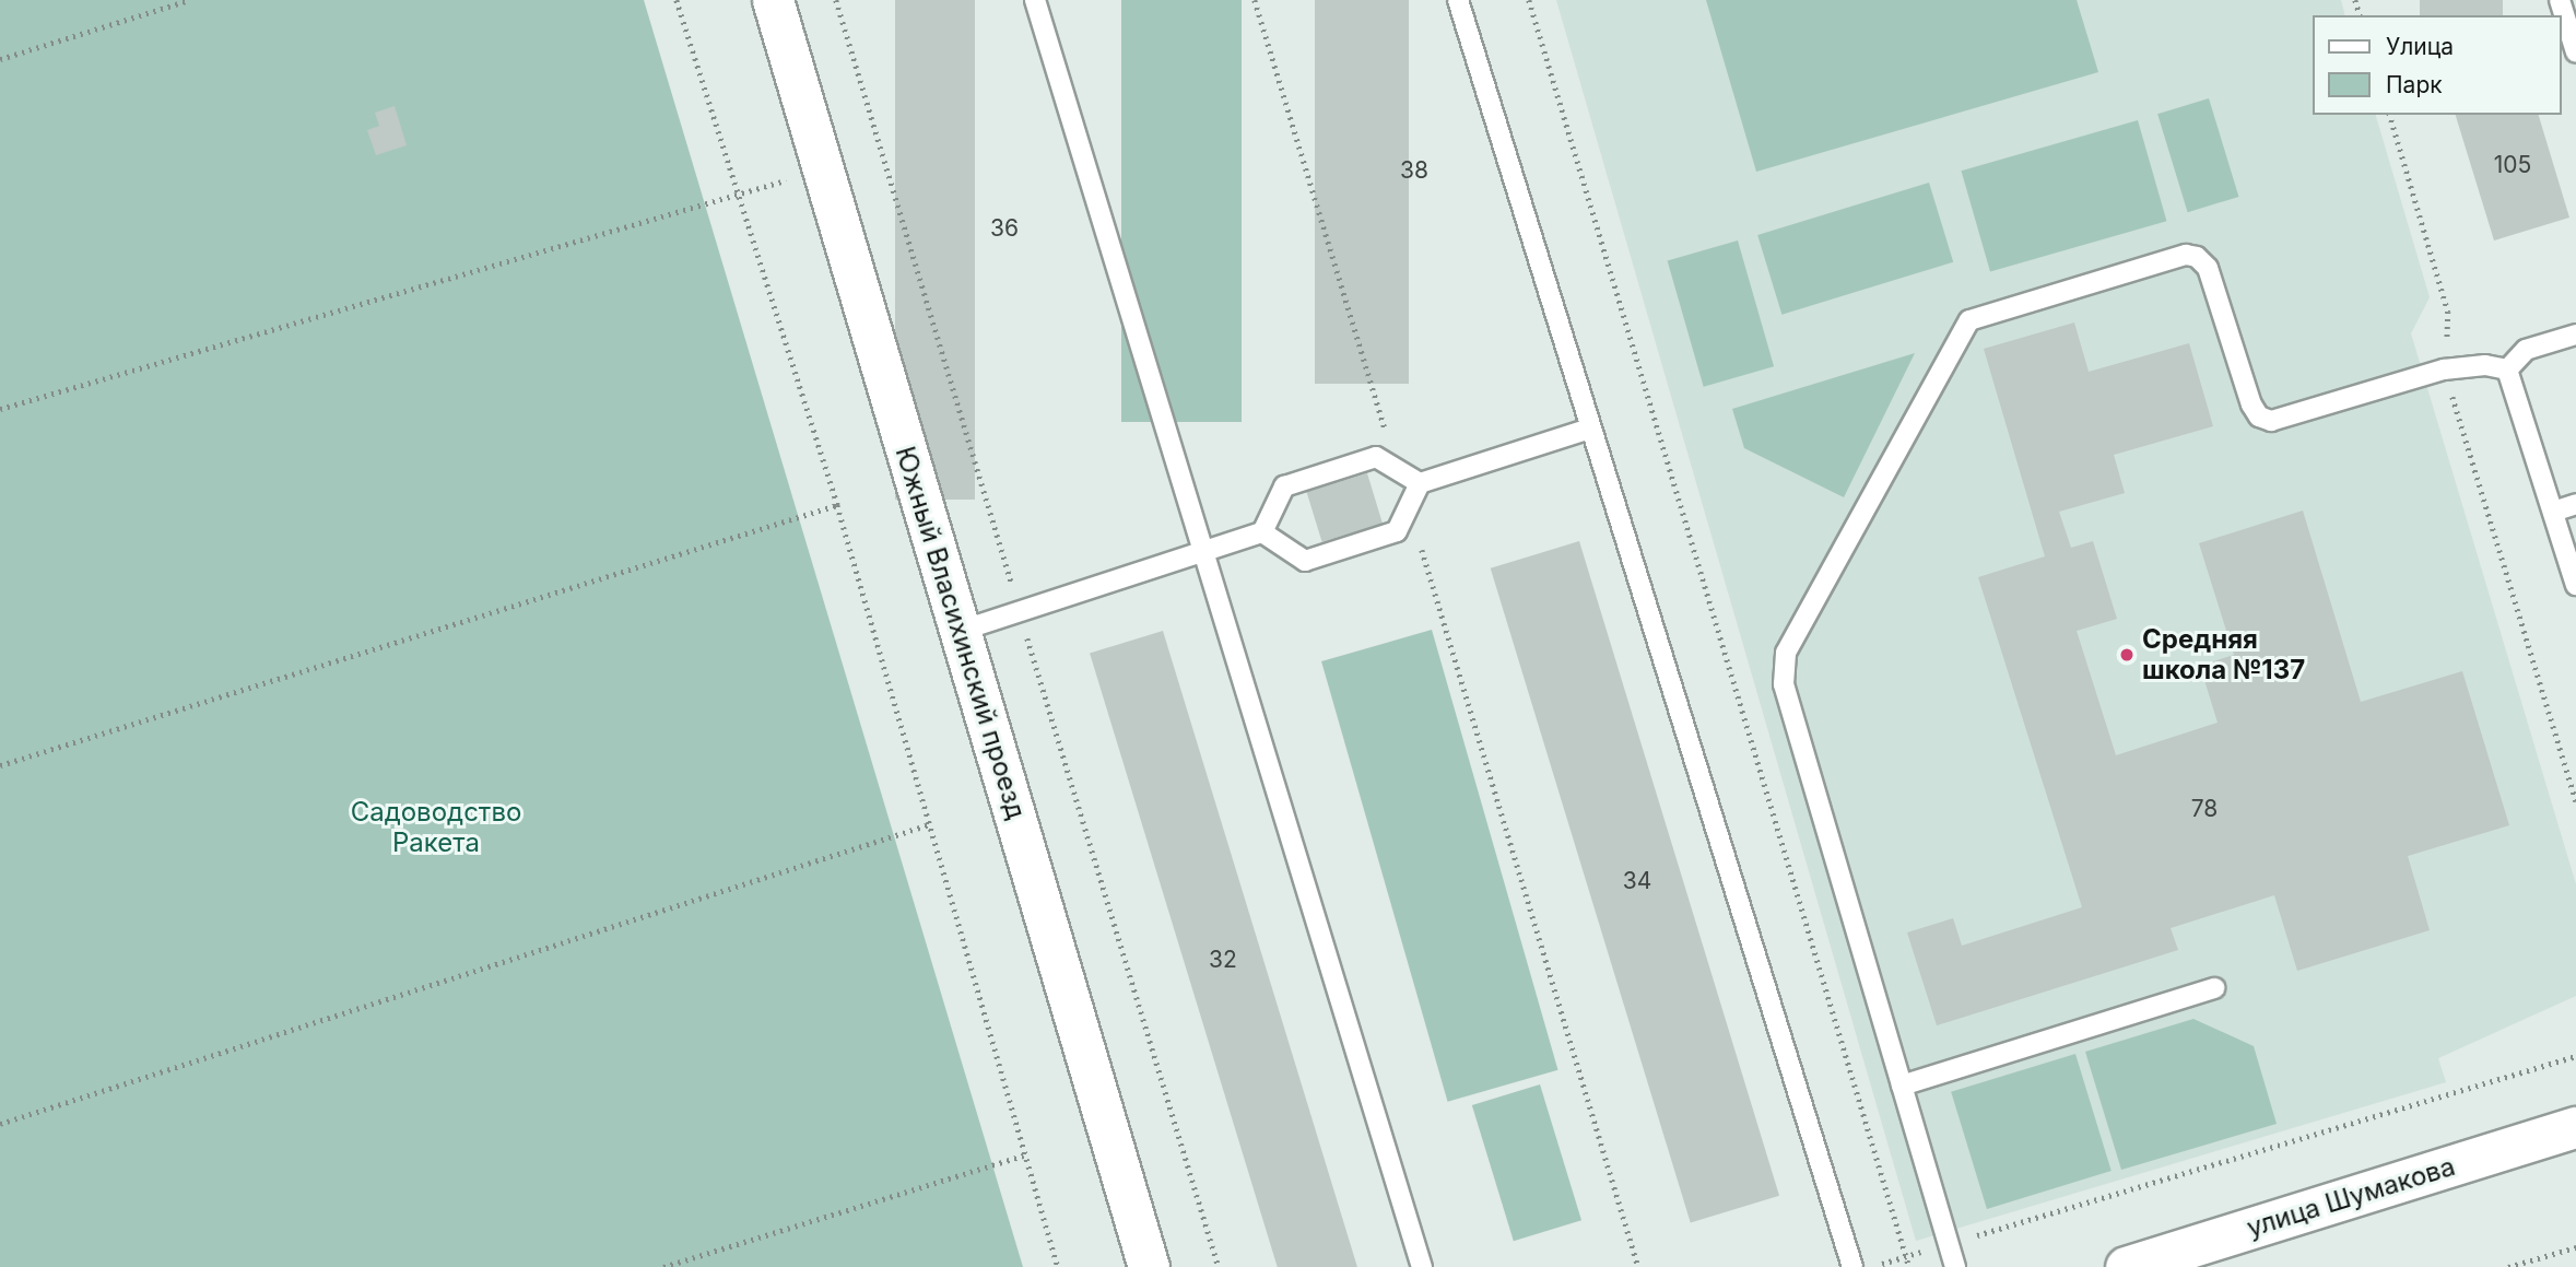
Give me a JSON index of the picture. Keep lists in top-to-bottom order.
{
  "streets": {
    "street": ["Южный Власихинский проезд", "улица Шумакова"]
  },
  "parks": ["Садоводство Ракета"],
  "places": ["Средняя школа №137"],
  "house_numbers": [
    "105",
    "38",
    "36",
    "78",
    "34",
    "32"
  ],
  "legend": ["Улица", "Парк"]
}
